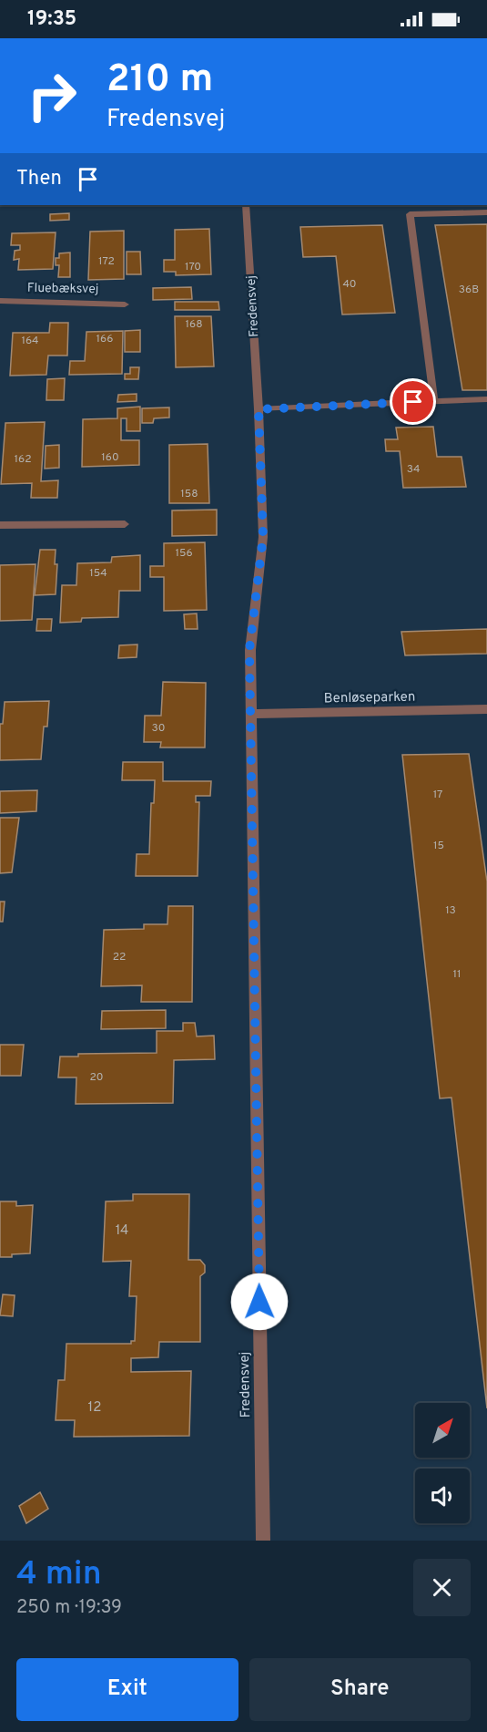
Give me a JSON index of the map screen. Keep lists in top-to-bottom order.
{
  "streets": {
    "street": ["Fluebæksvej", "Fredensvej", "Benløseparken"]
  },
  "crossings": [
    ["Fredensvej", "Benløseparken"]
  ],
  "house_numbers": [
    "172",
    "170",
    "40",
    "36B",
    "168",
    "166",
    "164",
    "160",
    "162",
    "34",
    "158",
    "156",
    "154",
    "30",
    "17",
    "15",
    "13",
    "22",
    "11",
    "20",
    "14",
    "12"
  ],
  "north": "top right",
  "page": {
    "status": "19:35",
    "turn": ["210 m", "Fredensvej"],
    "then": "Then",
    "heading": ["4 min", "250 m · 19:39"],
    "buttons": ["Exit", "Share"]
  }
}
